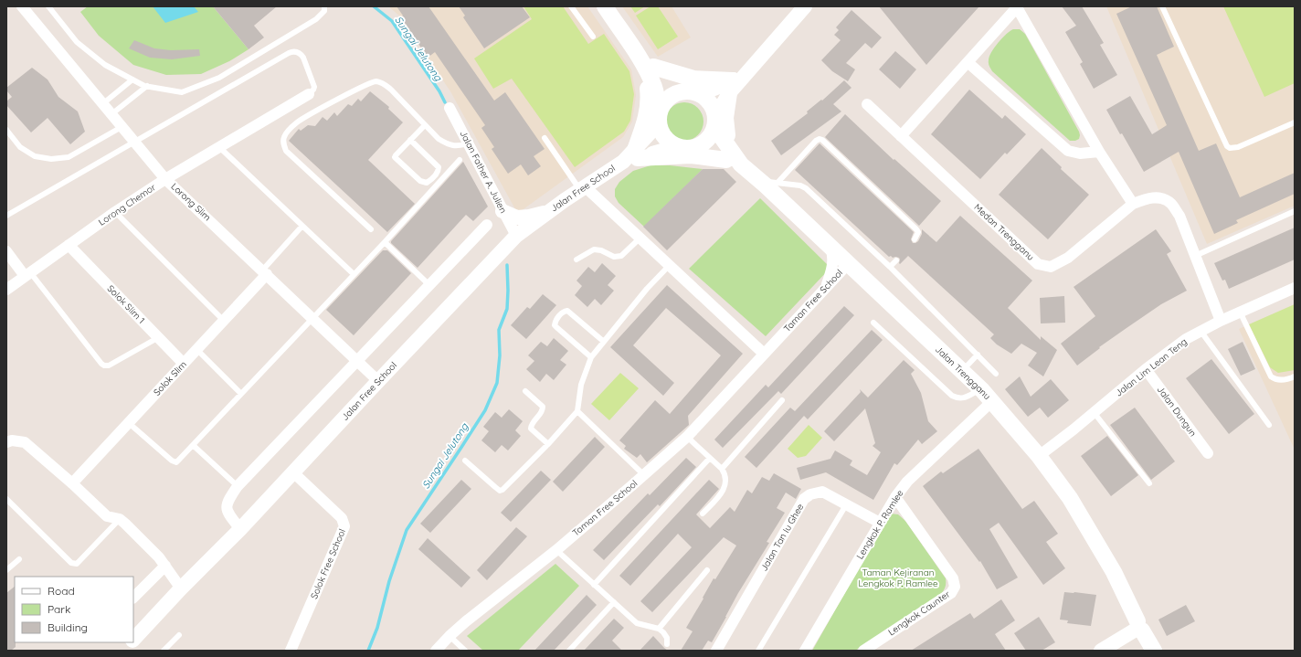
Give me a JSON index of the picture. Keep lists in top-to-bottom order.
{
  "streets": {
    "main road": ["Jalan Trengganu"],
    "street": [
      "Jalan Father A. Julien",
      "Jalan Free School",
      "Lorong Slim",
      "Lorong Chemor",
      "Medan Trengganu",
      "Taman Free School",
      "Solok Slim 1",
      "Jalan Lim Lean Teng",
      "Solok Slim",
      "Jalan Dungun",
      "Lengkok P. Ramlee",
      "Jalan Tan Iu Ghee",
      "Solok Free School",
      "Lengkok Caunter"
    ]
  },
  "crossings": [
    ["Jalan Father A. Julien", "Jalan Free School"],
    ["Jalan Free School", "Lorong Slim"],
    ["Jalan Free School", "Jalan Trengganu"],
    ["Jalan Free School", "Solok Free School"],
    ["Lorong Slim", "Lorong Chemor"],
    ["Lorong Slim", "Solok Slim"],
    ["Lorong Chemor", "Solok Slim 1"],
    ["Medan Trengganu", "Jalan Lim Lean Teng"],
    ["Taman Free School", "Jalan Trengganu"],
    ["Solok Slim 1", "Solok Slim"],
    ["Jalan Lim Lean Teng", "Jalan Trengganu"],
    ["Jalan Lim Lean Teng", "Jalan Dungun"],
    ["Jalan Trengganu", "Lengkok P. Ramlee"],
    ["Lengkok P. Ramlee", "Jalan Tan Iu Ghee"],
    ["Lengkok P. Ramlee", "Lengkok Caunter"]
  ],
  "water": ["Sungai Jelutong"],
  "parks": ["Taman Kejiranan Lengkok P. Ramlee"],
  "legend": ["Road", "Park", "Building"]
}
